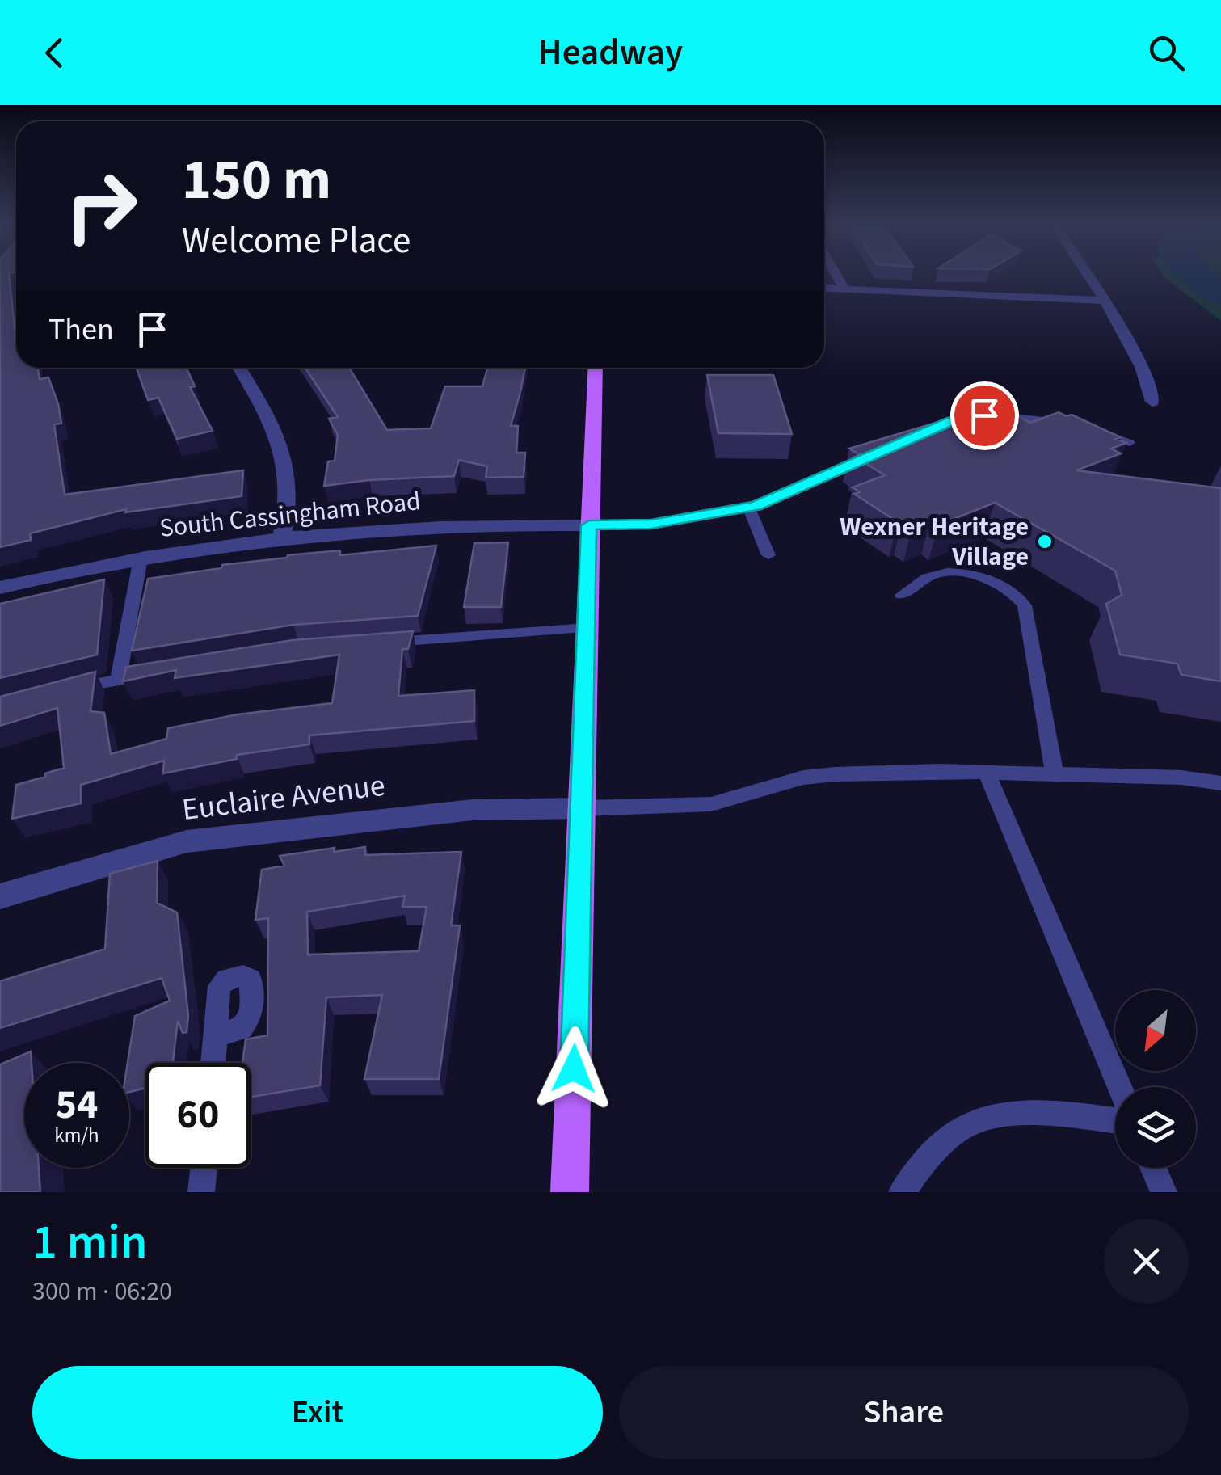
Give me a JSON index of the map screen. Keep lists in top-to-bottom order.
{
  "streets": {
    "street": ["South Cassingham Road", "Euclaire Avenue"]
  },
  "places": ["Wexner Heritage Village"],
  "north": "bottom left",
  "page": {
    "header": "Headway",
    "turn": ["150 m", "Welcome Place"],
    "then": "Then",
    "speed": "54 km/h",
    "limit": "60",
    "heading": ["1 min", "300 m · 06:20"],
    "buttons": ["Exit", "Share"]
  }
}
